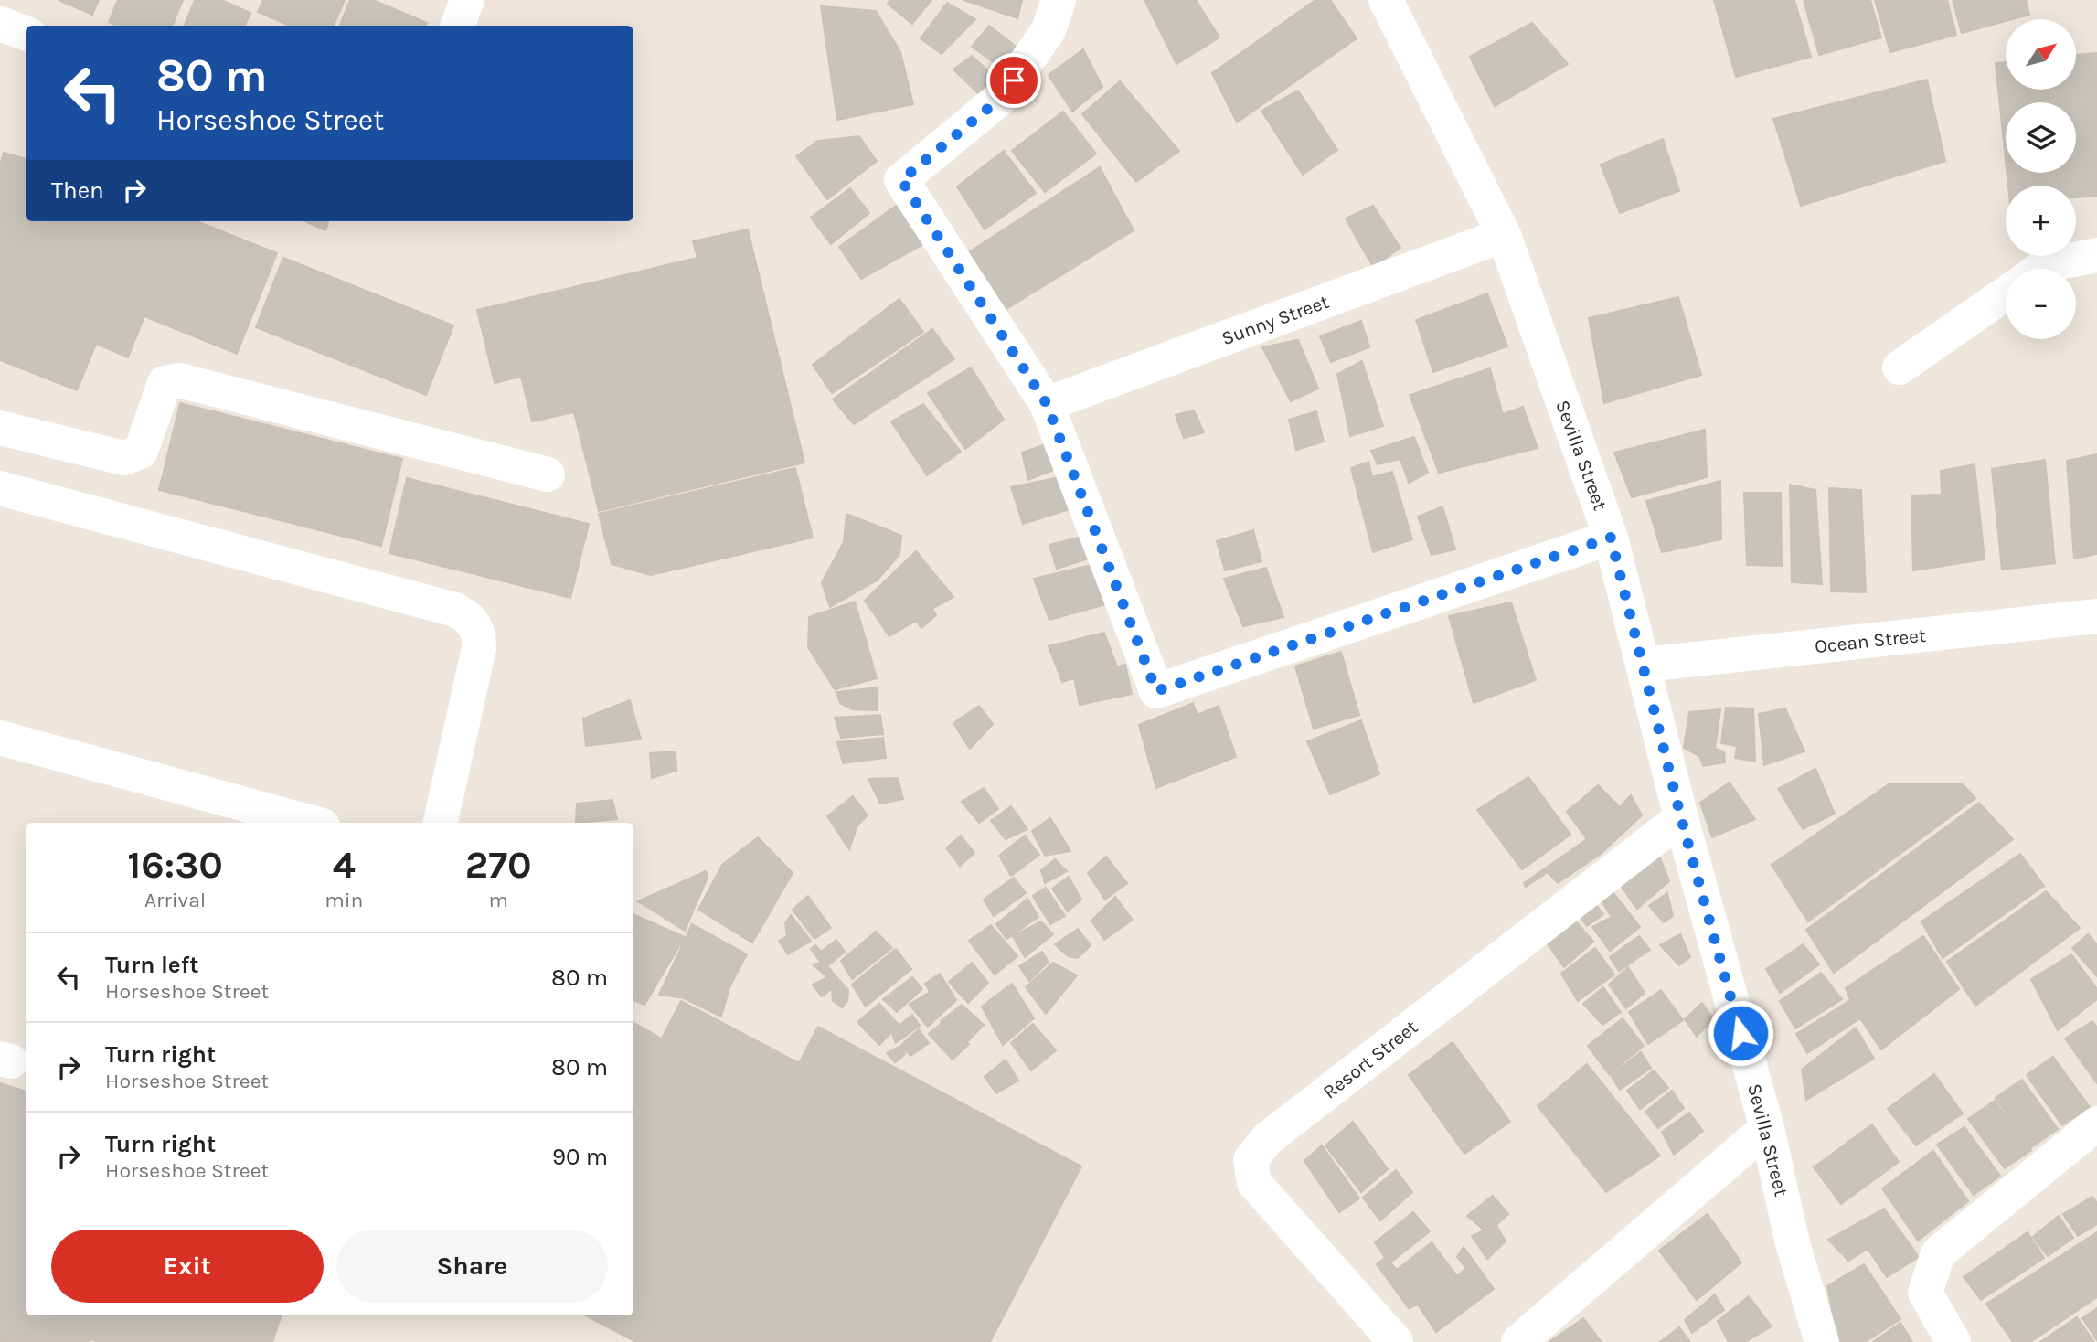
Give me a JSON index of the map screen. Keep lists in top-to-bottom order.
{
  "streets": {
    "street": [
      "Sunny Street",
      "Sevilla Street",
      "Ocean Street",
      "Resort Street"
    ]
  },
  "crossings": [
    ["Sunny Street", "Sevilla Street"],
    ["Sevilla Street", "Ocean Street"],
    ["Sevilla Street", "Resort Street"]
  ],
  "north": "top right",
  "page": {
    "map_buttons": ["+", "−"],
    "turn": ["80 m", "Horseshoe Street"],
    "then": "Then",
    "eta": [
      "16:30",
      "Arrival",
      "4",
      "min",
      "270",
      "m"
    ],
    "list": [
      {
        "name": "Turn left",
        "note": "Horseshoe Street",
        "value": "80 m"
      },
      {
        "name": "Turn right",
        "note": "Horseshoe Street",
        "value": "80 m"
      },
      {
        "name": "Turn right",
        "note": "Horseshoe Street",
        "value": "90 m"
      }
    ],
    "buttons": ["Exit", "Share"]
  }
}
